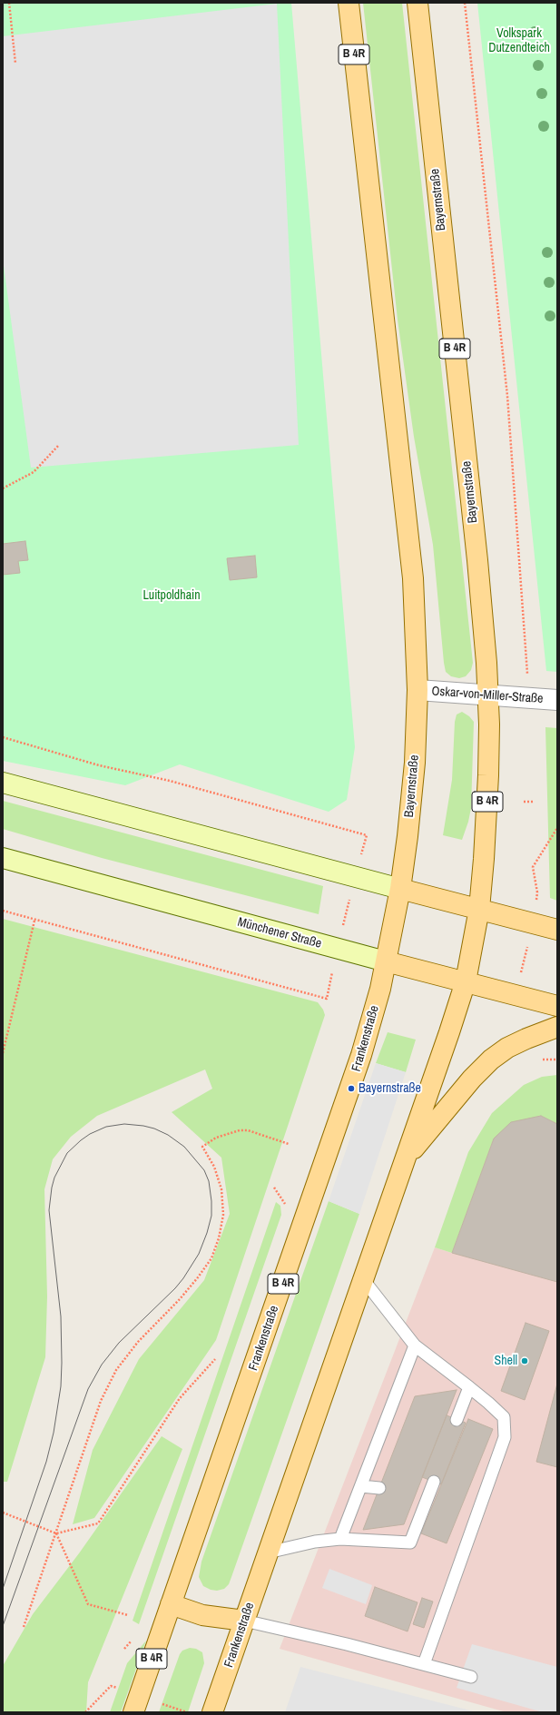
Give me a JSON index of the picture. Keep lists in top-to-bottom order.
{
  "streets": {
    "main road": [
      "B 4R",
      "Bayernstraße",
      "Münchener Straße",
      "Frankenstraße"
    ],
    "street": ["Oskar-von-Miller-Straße"]
  },
  "crossings": [
    ["Bayernstraße", "Oskar-von-Miller-Straße"],
    ["Bayernstraße", "Münchener Straße"],
    ["Bayernstraße", "Frankenstraße"],
    ["Münchener Straße", "Frankenstraße"]
  ],
  "parks": ["Volkspark Dutzendteich", "Luitpoldhain"],
  "places": ["Bayernstraße", "Shell"]
}
